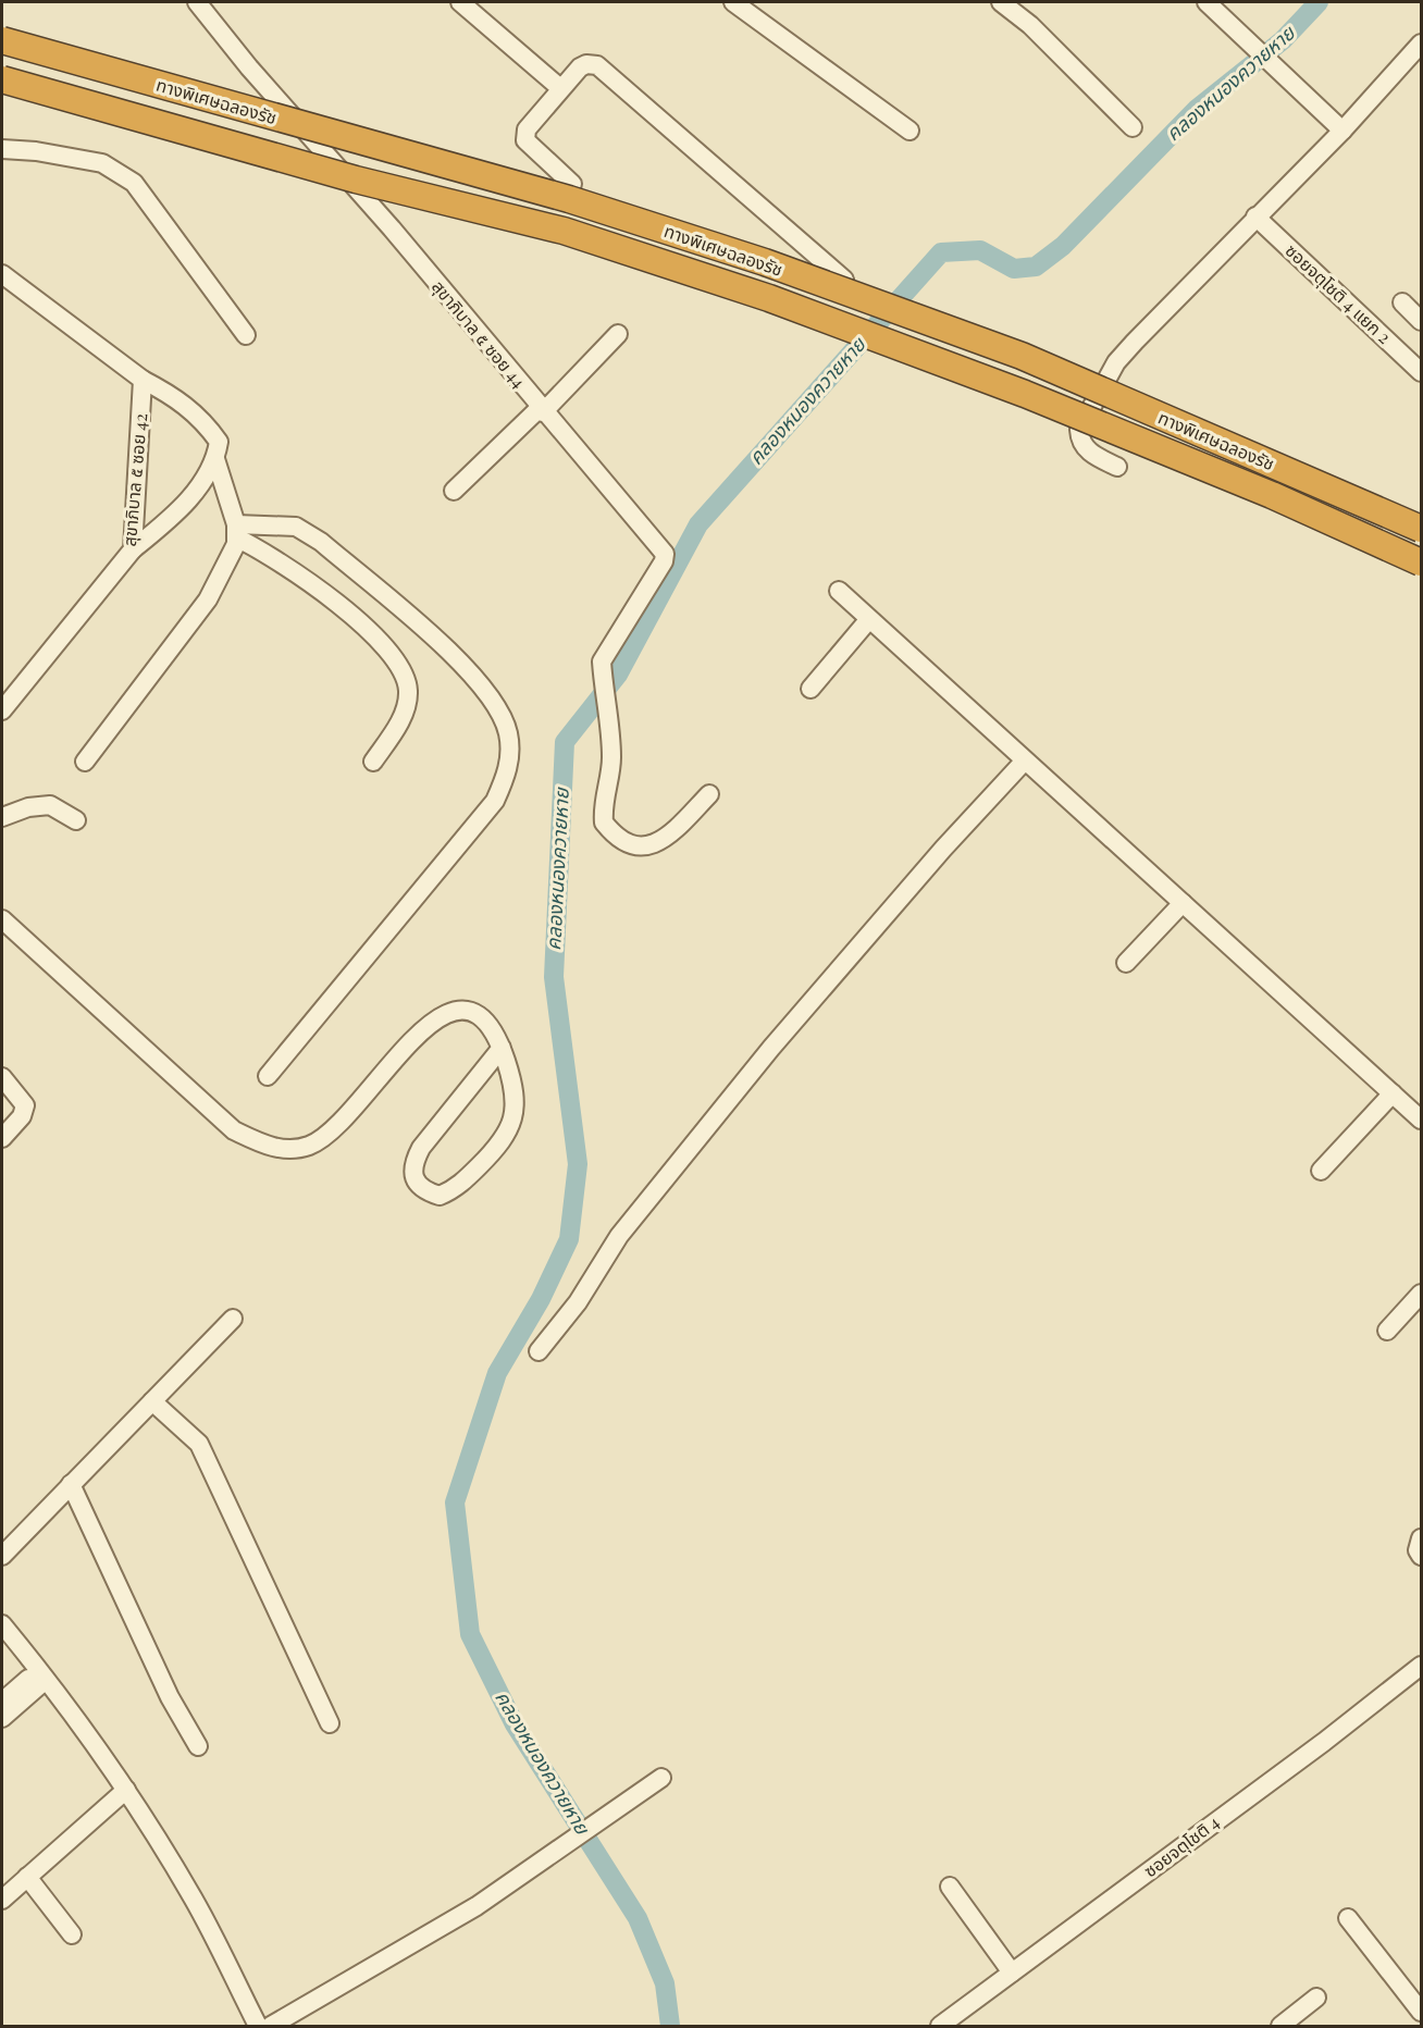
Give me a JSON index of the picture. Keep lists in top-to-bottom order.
{
  "streets": {
    "highway": ["ทางพิเศษฉลองรัช"],
    "street": [
      "ซอยจตุโชติ 4 แยก 2",
      "สุขาภิบาล ๕ ซอย 44",
      "สุขาภิบาล ๕ ซอย 42",
      "ซอยจตุโชติ 4"
    ]
  },
  "water": ["คลองหนองควายหาย"]
}
